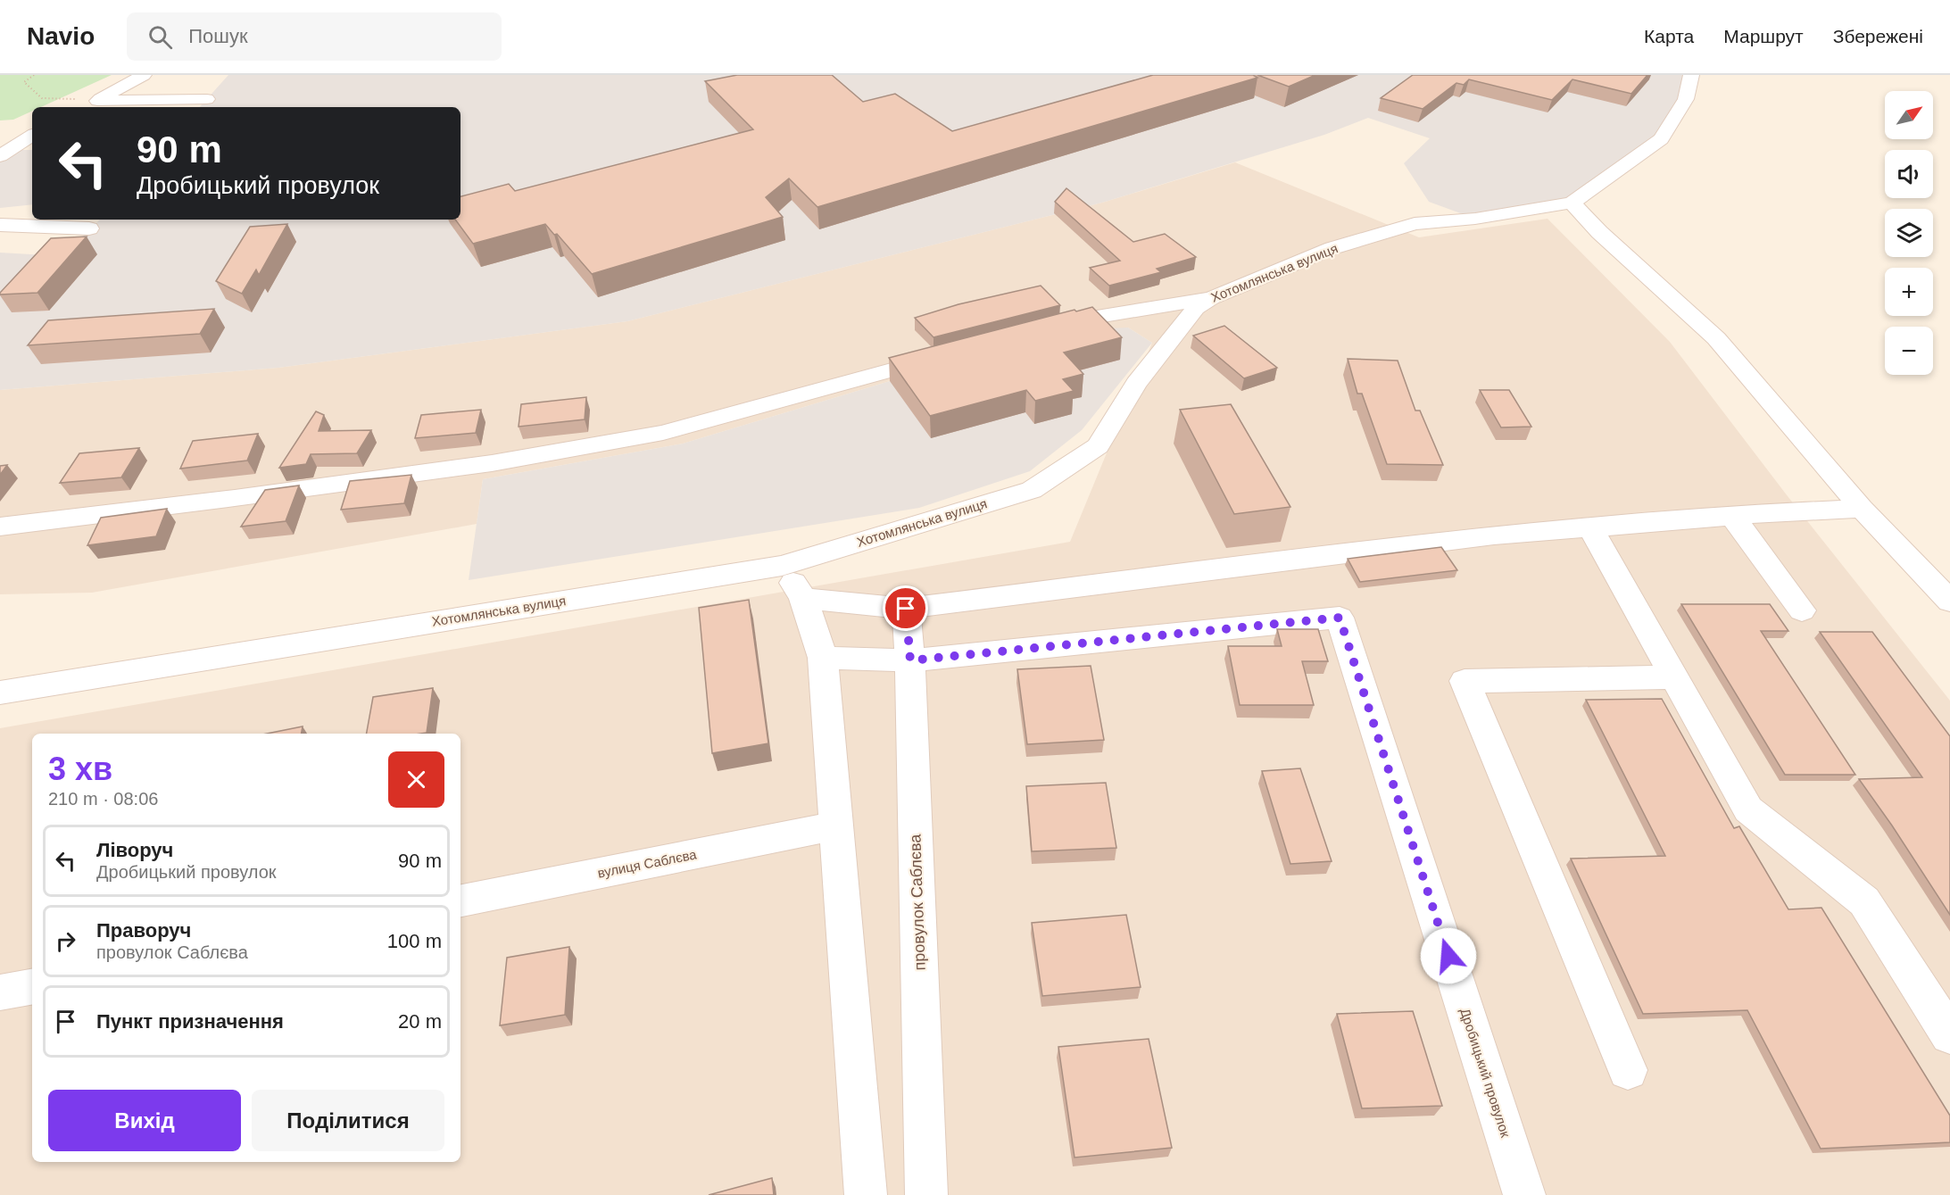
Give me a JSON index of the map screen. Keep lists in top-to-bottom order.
{
  "streets": {
    "street": [
      "Хотомлянська вулиця",
      "вулиця Саблєва",
      "провулок Саблєва",
      "Дробицький провулок"
    ]
  },
  "crossings": [
    ["провулок Саблєва", "Дробицький провулок"]
  ],
  "north": "top right",
  "page": {
    "header": "Navio",
    "search": "Пошук",
    "nav": ["Карта", "Маршрут", "Збережені"],
    "map_buttons": ["+", "−"],
    "turn": ["90 m", "Дробицький провулок"],
    "heading": ["3 хв", "210 m · 08:06"],
    "list": [
      {
        "name": "Ліворуч",
        "note": "Дробицький провулок",
        "value": "90 m"
      },
      {
        "name": "Праворуч",
        "note": "провулок Саблєва",
        "value": "100 m"
      },
      {
        "name": "Пункт призначення",
        "value": "20 m"
      }
    ],
    "buttons": ["Вихід", "Поділитися"]
  }
}
